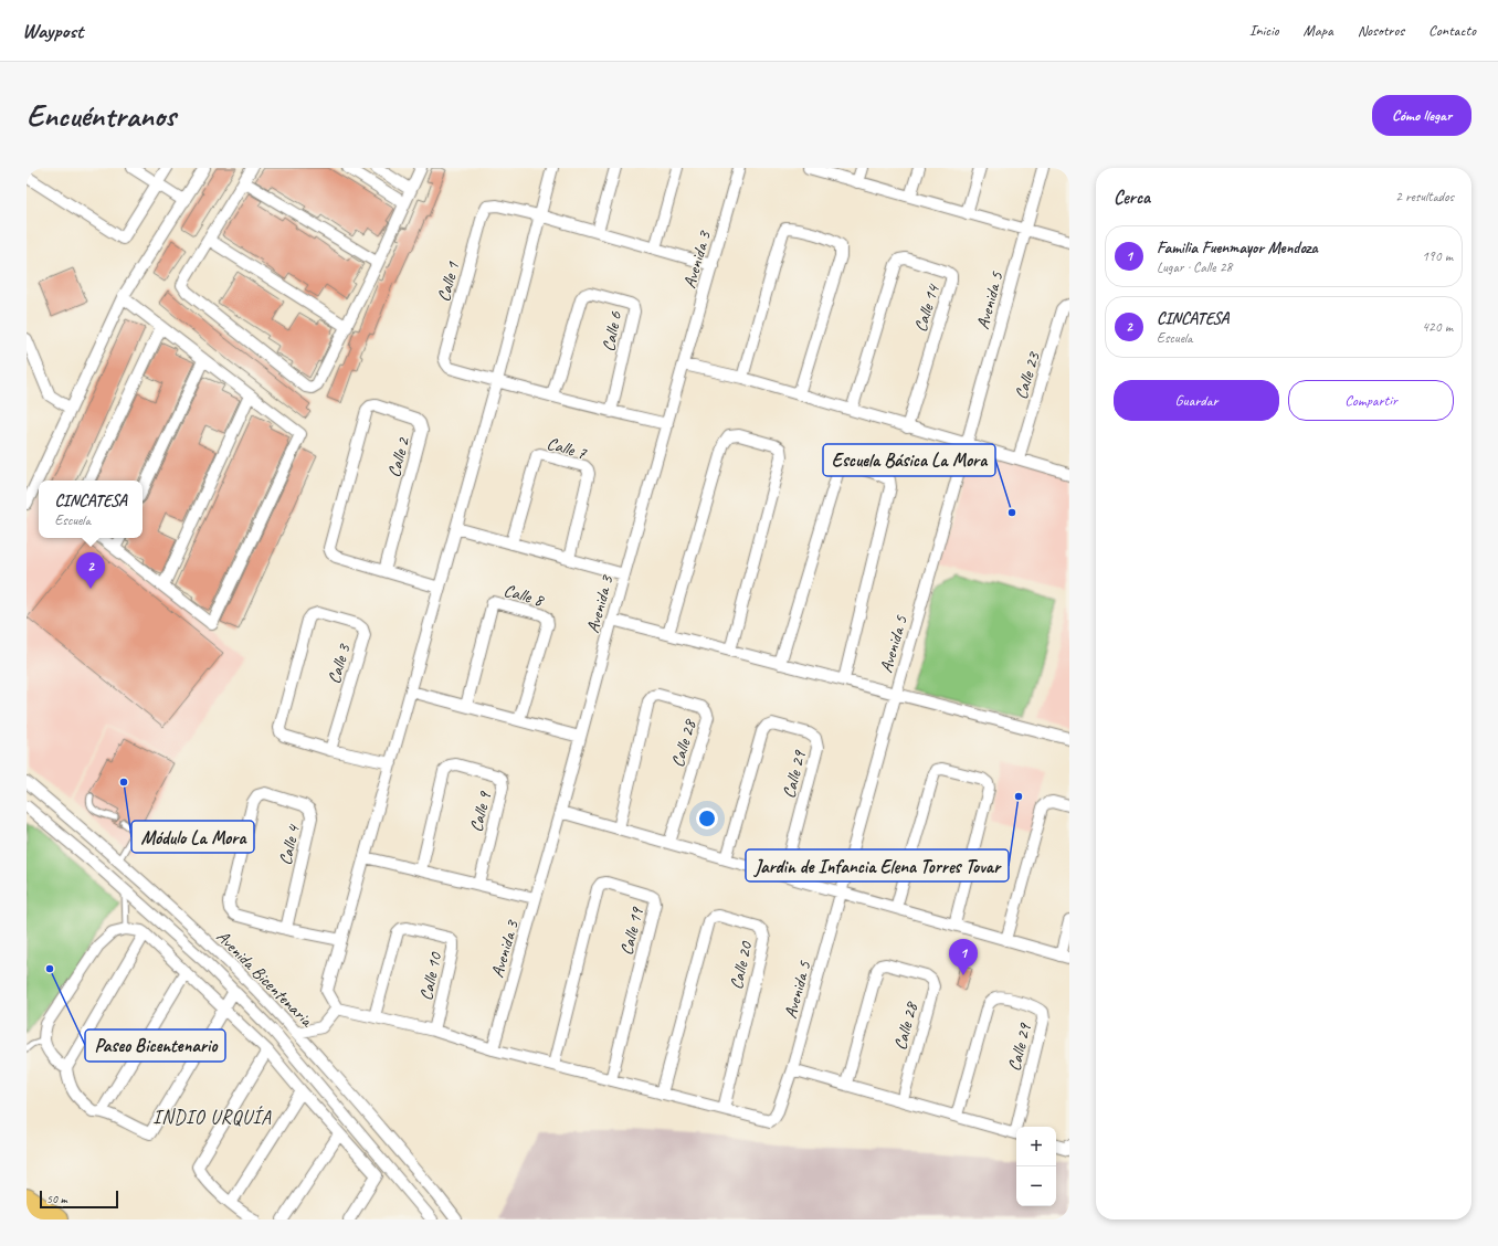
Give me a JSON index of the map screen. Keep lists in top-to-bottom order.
{
  "streets": {
    "street": [
      "Avenida 3",
      "Calle 1",
      "Avenida 5",
      "Calle 14",
      "Calle 6",
      "Calle 23",
      "Calle 7",
      "Calle 2",
      "Calle 8",
      "Calle 3",
      "Calle 28",
      "Calle 29",
      "Calle 9",
      "Calle 4",
      "Calle 19",
      "Calle 20",
      "Calle 10",
      "Avenida Bicentenaria"
    ]
  },
  "crossings": [
    ["Avenida 5", "Calle 20"]
  ],
  "districts": ["INDIO URQUÍA"],
  "places": [
    "Escuela Básica La Mora",
    "Módulo La Mora",
    "Jardin de Infancia Elena Torres Tovar",
    "Paseo Bicentenario"
  ],
  "scale_bar": "50 m",
  "page": {
    "header": "Waypost",
    "nav": [
      "Inicio",
      "Mapa",
      "Nosotros",
      "Contacto"
    ],
    "buttons": [
      "Cómo llegar",
      ["Guardar", "Compartir"]
    ],
    "title": "Encuéntranos",
    "heading": ["Cerca", "2 resultados"],
    "list": [
      {
        "mark": "1",
        "name": "Familia Fuenmayor Mendoza",
        "note": "Lugar · Calle 28",
        "value": "190 m"
      },
      {
        "mark": "2",
        "name": "CINCATESA",
        "note": "Escuela",
        "value": "420 m"
      }
    ],
    "popup": ["CINCATESA", "Escuela"],
    "pins": ["2", "1"],
    "map_buttons": ["+", "−"],
    "scale": "50 m"
  }
}
